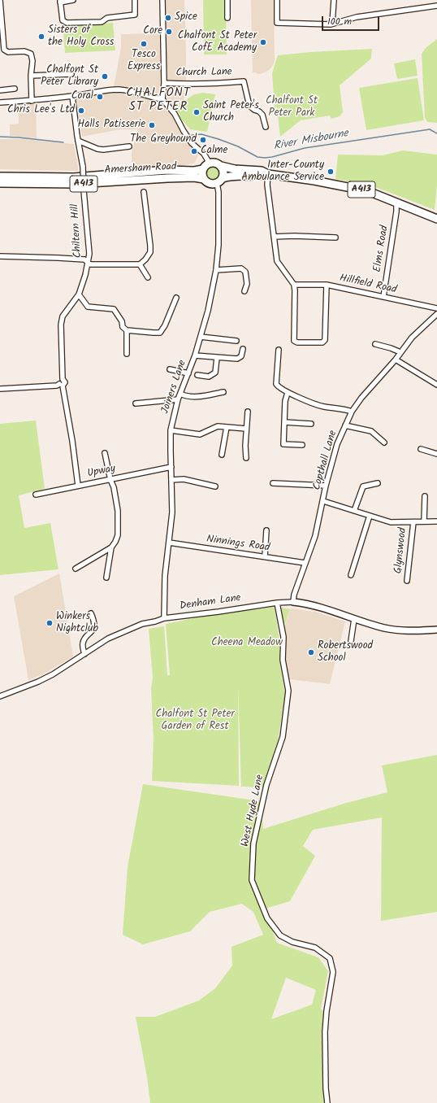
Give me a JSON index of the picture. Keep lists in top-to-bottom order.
{
  "streets": {
    "highway": ["Amersham Road", "A413"],
    "street": [
      "Church Lane",
      "Chiltern Hill",
      "Elms Road",
      "Hillfield Road",
      "Joiners Lane",
      "Copthall Lane",
      "Upway",
      "Ninnings Road",
      "Glynswood",
      "Denham Lane",
      "West Hyde Lane"
    ]
  },
  "crossings": [
    ["Amersham Road", "A413"],
    ["Amersham Road", "Joiners Lane"],
    ["A413", "Elms Road"],
    ["A413", "Joiners Lane"],
    ["Elms Road", "Hillfield Road"],
    ["Joiners Lane", "Upway"],
    ["Joiners Lane", "Ninnings Road"],
    ["Joiners Lane", "Denham Lane"],
    ["Copthall Lane", "Ninnings Road"],
    ["Copthall Lane", "Denham Lane"],
    ["Denham Lane", "West Hyde Lane"]
  ],
  "districts": ["CHALFONT ST PETER"],
  "water": ["River Misbourne"],
  "parks": ["Chalfont St Peter Park", "Cheena Meadow", "Chalfont St Peter Garden of Rest"],
  "places": [
    "Spice",
    "Core",
    "Sisters of the Holy Cross",
    "Chalfont St Peter CofE Academy",
    "Tesco Express",
    "Chalfont St Peter Library",
    "Coral",
    "Chris Lee's Ltd",
    "Saint Peter's Church",
    "Halls Patisserie",
    "The Greyhound",
    "Calme",
    "Inter-County Ambulance Service",
    "Winkers Nightclub",
    "Robertswood School"
  ],
  "scale_bar": "100 m"
}
